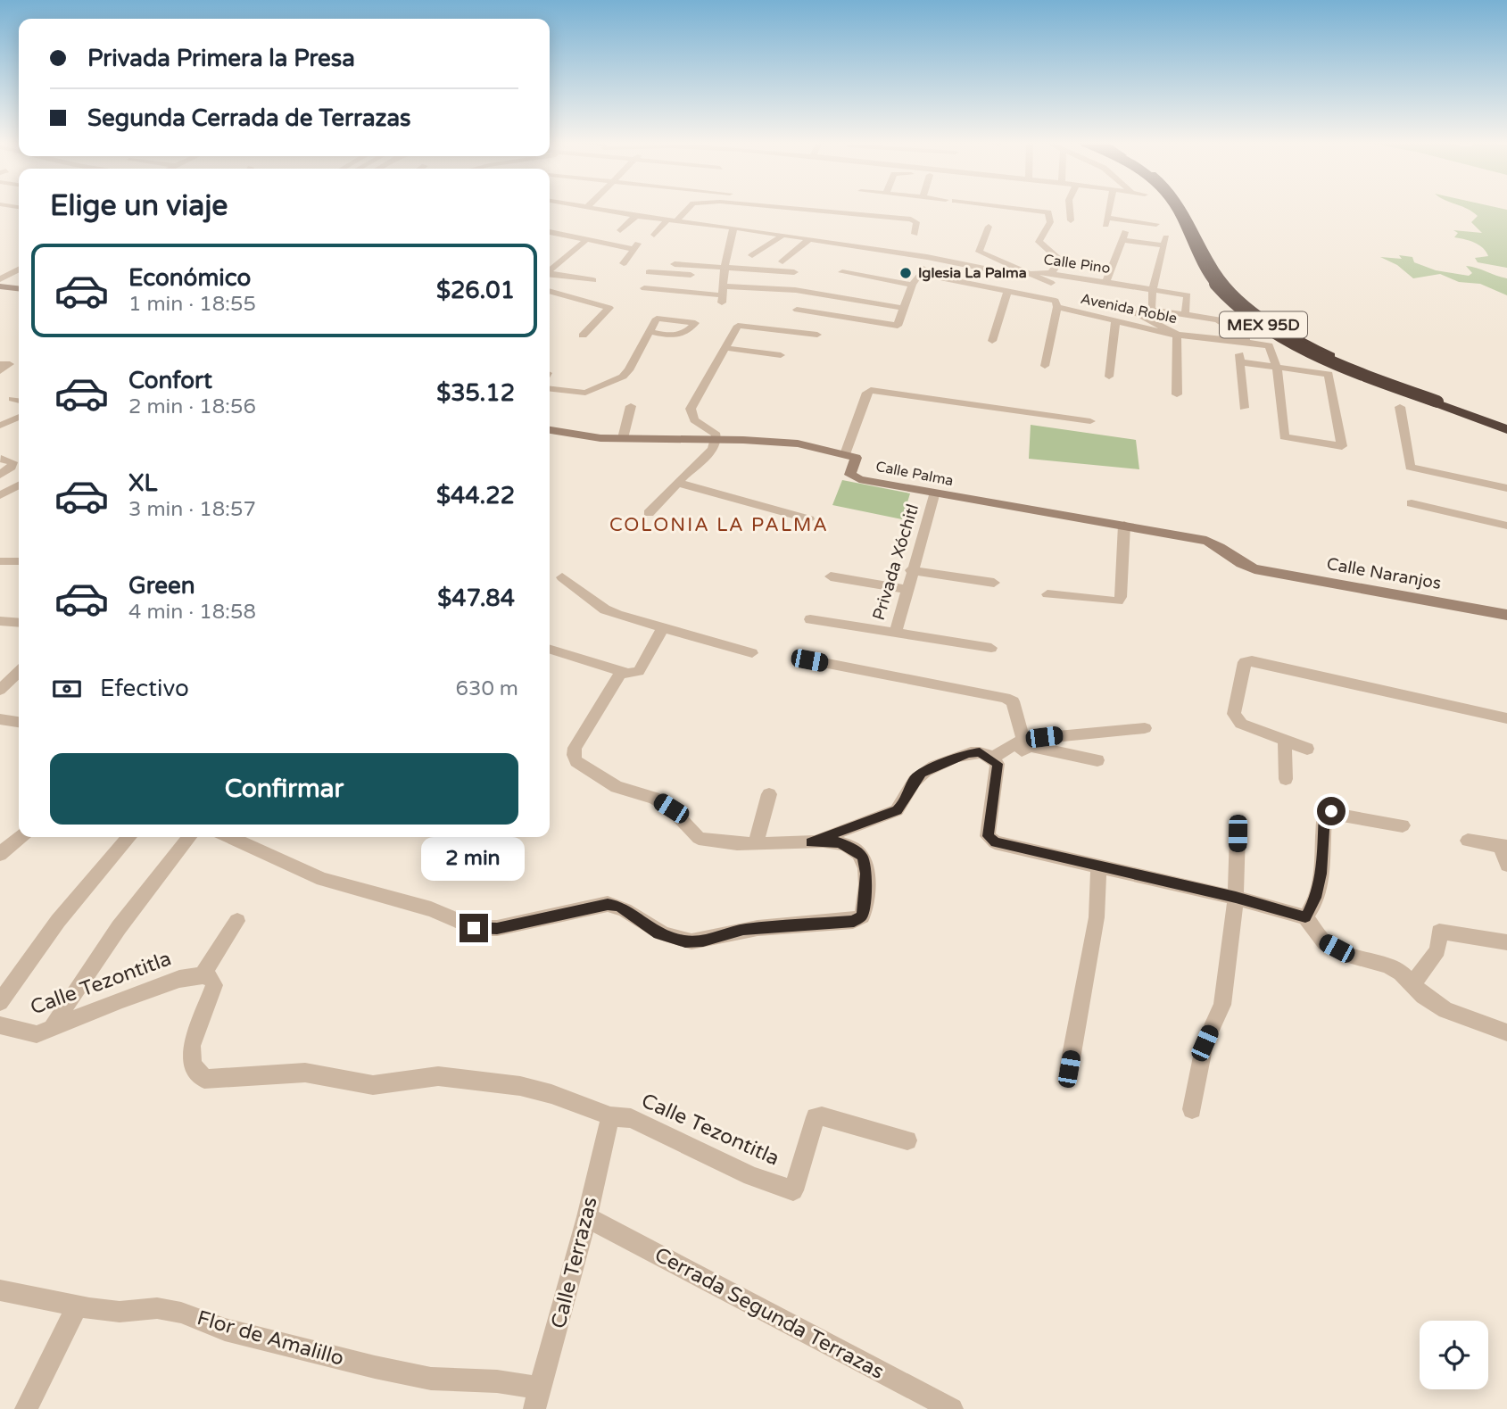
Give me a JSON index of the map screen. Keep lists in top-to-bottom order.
{
  "streets": {
    "highway": ["MEX 95D"],
    "street": [
      "Calle Pino",
      "Avenida Roble",
      "Calle Palma",
      "Privada Xóchitl",
      "Calle Naranjos",
      "Calle Tezontitla",
      "Calle Terrazas",
      "Cerrada Segunda Terrazas",
      "Flor de Amalillo"
    ]
  },
  "crossings": [
    ["Calle Palma", "Privada Xóchitl"],
    ["Calle Palma", "Calle Naranjos"],
    ["Calle Tezontitla", "Calle Terrazas"],
    ["Calle Terrazas", "Cerrada Segunda Terrazas"],
    ["Calle Terrazas", "Flor de Amalillo"]
  ],
  "districts": ["COLONIA LA PALMA"],
  "places": ["Iglesia La Palma"],
  "page": {
    "banner": ["Privada Primera la Presa", "Segunda Cerrada de Terrazas"],
    "heading": "Elige un viaje",
    "list": [
      {
        "name": "Económico",
        "note": "1 min · 18:55",
        "value": "$26.01"
      },
      {
        "name": "Confort",
        "note": "2 min · 18:56",
        "value": "$35.12"
      },
      {
        "name": "XL",
        "note": "3 min · 18:57",
        "value": "$44.22"
      },
      {
        "name": "Green",
        "note": "4 min · 18:58",
        "value": "$47.84"
      }
    ],
    "pay": ["Efectivo", "630 m"],
    "buttons": "Confirmar",
    "bubble": "2 min"
  }
}
